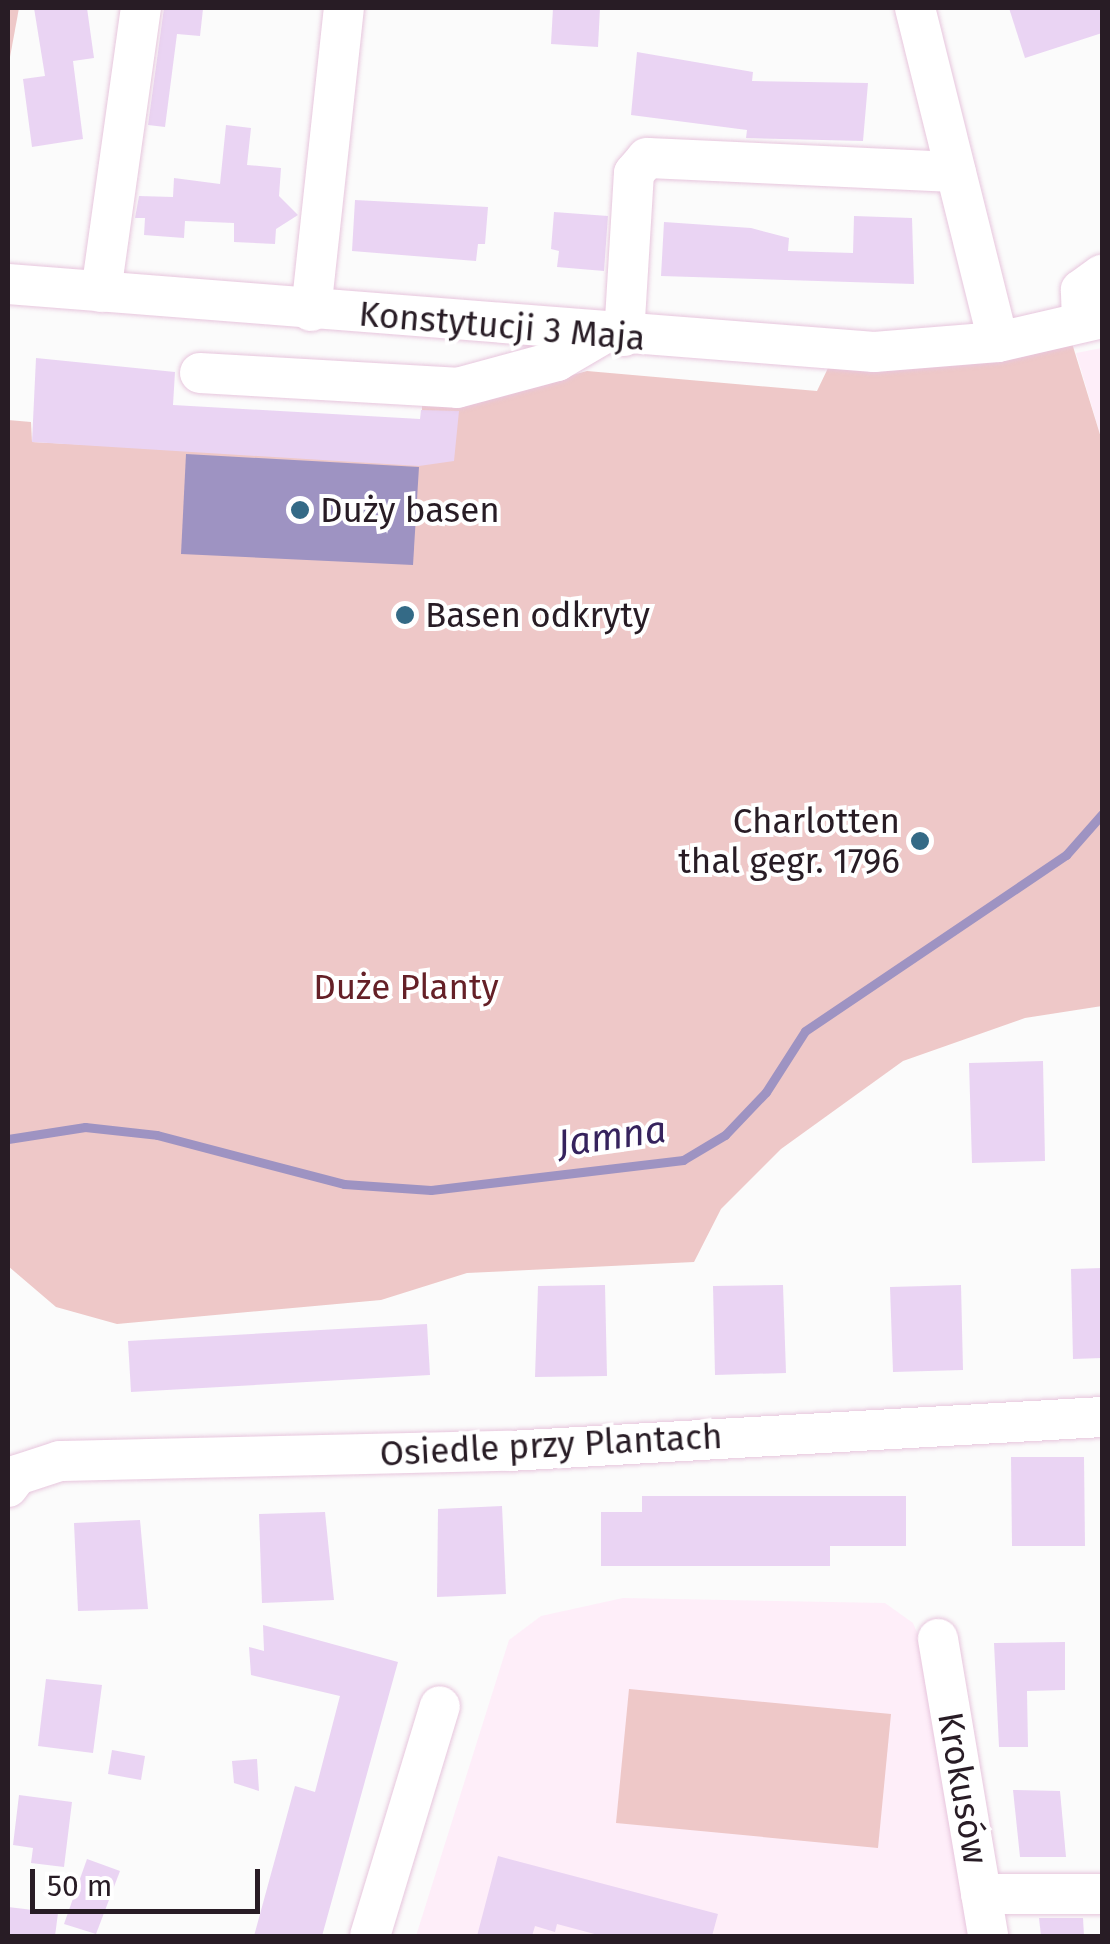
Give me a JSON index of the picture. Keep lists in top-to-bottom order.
{
  "streets": {
    "street": ["Konstytucji 3 Maja", "Osiedle przy Plantach", "Krokusów"]
  },
  "water": ["Jamna"],
  "parks": ["Duże Planty"],
  "places": ["Duży basen", "Basen odkryty", "Charlotten thal gegr. 1796"],
  "scale_bar": "50 m"
}
